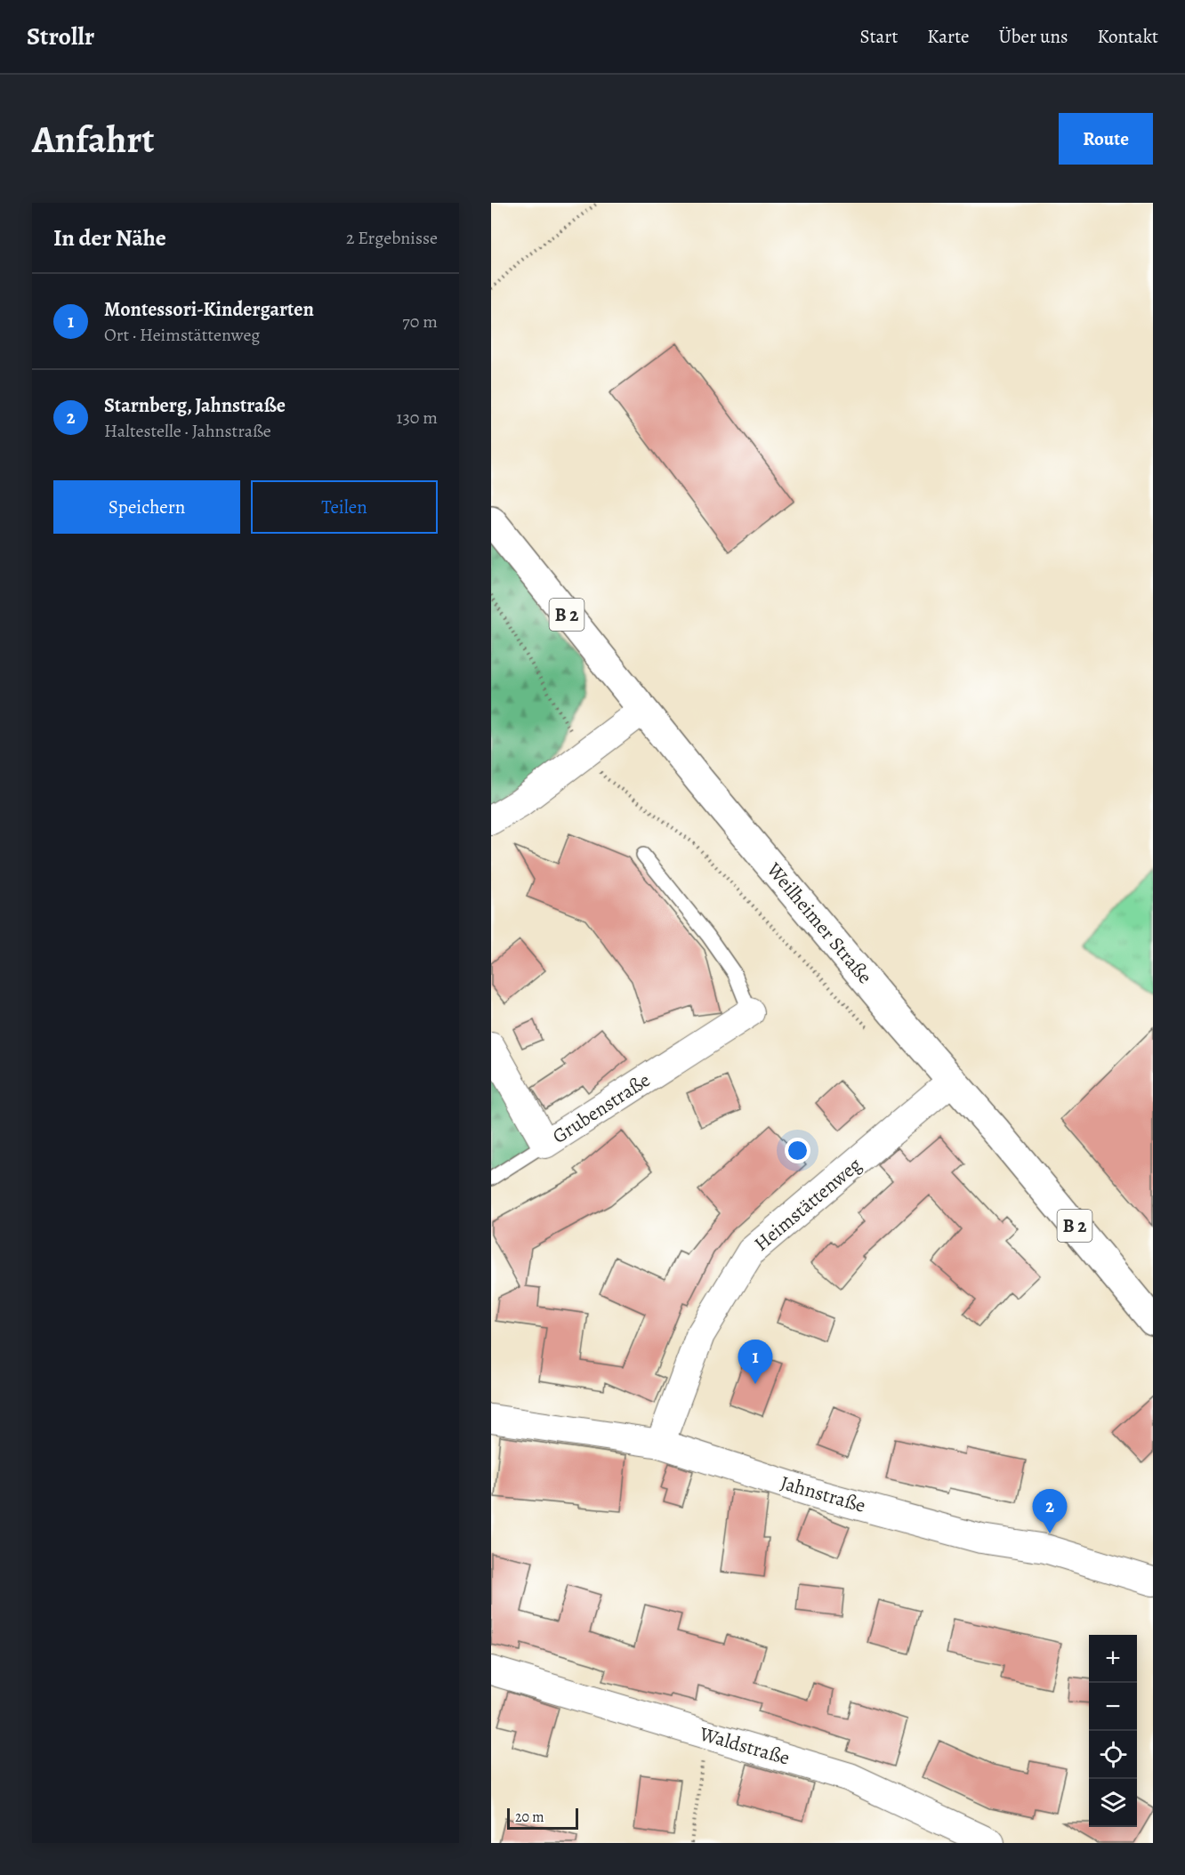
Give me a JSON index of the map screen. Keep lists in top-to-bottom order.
{
  "streets": {
    "main road": ["B 2", "Weilheimer Straße"],
    "street": [
      "Grubenstraße",
      "Heimstättenweg",
      "Jahnstraße",
      "Waldstraße"
    ]
  },
  "crossings": [
    ["Weilheimer Straße", "Heimstättenweg"],
    ["Heimstättenweg", "Jahnstraße"]
  ],
  "scale_bar": "20 m",
  "page": {
    "header": "Strollr",
    "nav": [
      "Start",
      "Karte",
      "Über uns",
      "Kontakt"
    ],
    "buttons": [
      "Route",
      ["Speichern", "Teilen"]
    ],
    "title": "Anfahrt",
    "heading": ["In der Nähe", "2 Ergebnisse"],
    "list": [
      {
        "mark": "1",
        "name": "Montessori-Kindergarten",
        "note": "Ort · Heimstättenweg",
        "value": "70 m"
      },
      {
        "mark": "2",
        "name": "Starnberg, Jahnstraße",
        "note": "Haltestelle · Jahnstraße",
        "value": "130 m"
      }
    ],
    "pins": ["1", "2"],
    "map_buttons": ["+", "−"],
    "scale": "20 m"
  }
}
